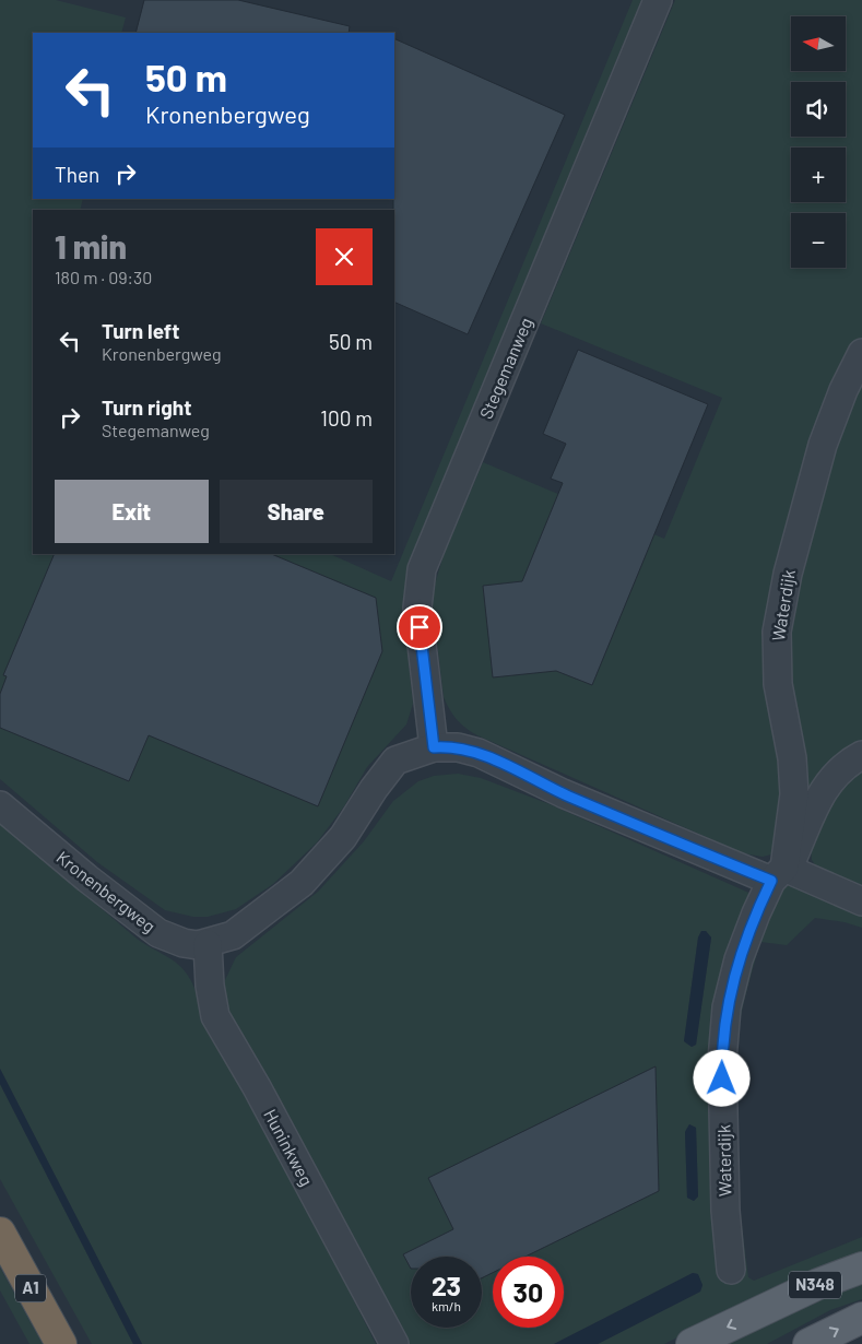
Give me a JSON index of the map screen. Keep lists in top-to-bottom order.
{
  "streets": {
    "highway": ["A1"],
    "main road": ["N348"],
    "street": [
      "Stegemanweg",
      "Waterdijk",
      "Kronenbergweg",
      "Huninkweg"
    ]
  },
  "crossings": [
    ["Stegemanweg", "Kronenbergweg"],
    ["Waterdijk", "Kronenbergweg"],
    ["Kronenbergweg", "Huninkweg"]
  ],
  "north": "left",
  "page": {
    "map_buttons": ["+", "−"],
    "turn": ["50 m", "Kronenbergweg"],
    "then": "Then",
    "heading": ["1 min", "180 m · 09:30"],
    "list": [
      {
        "name": "Turn left",
        "note": "Kronenbergweg",
        "value": "50 m"
      },
      {
        "name": "Turn right",
        "note": "Stegemanweg",
        "value": "100 m"
      }
    ],
    "buttons": ["Exit", "Share"],
    "speed": "23 km/h",
    "limit": "30"
  }
}
